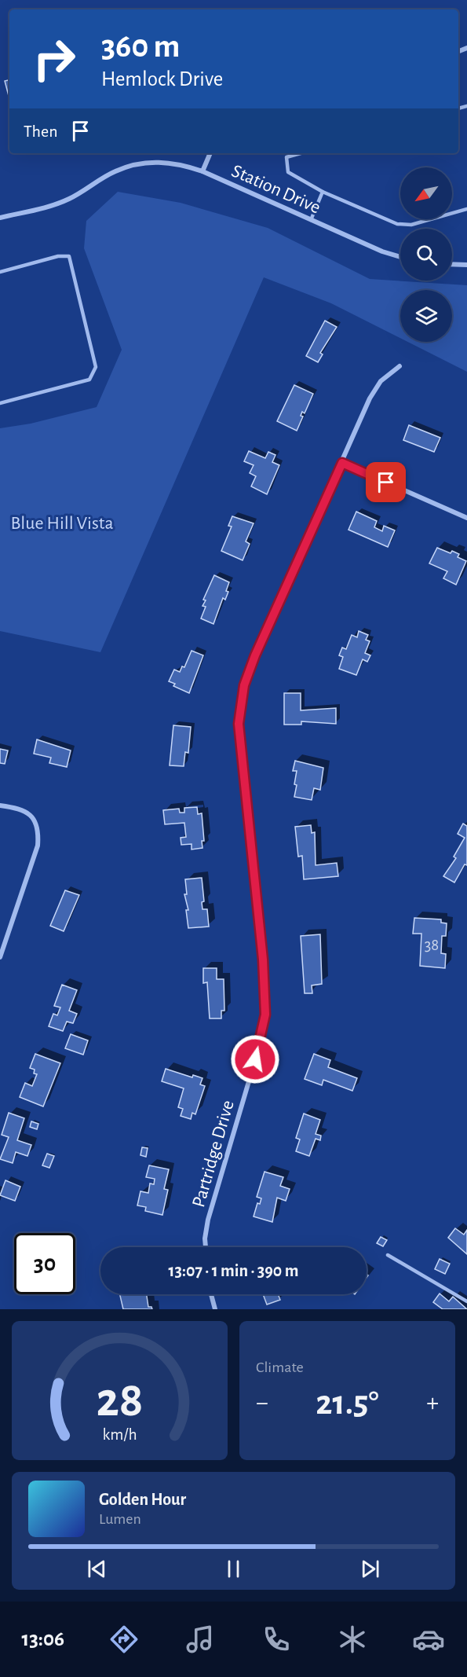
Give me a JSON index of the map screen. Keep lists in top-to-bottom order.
{
  "streets": {
    "street": ["Station Drive", "Partridge Drive"]
  },
  "parks": ["Blue Hill Vista"],
  "house_numbers": ["38"],
  "north": "bottom left",
  "page": {
    "turn": ["360 m", "Hemlock Drive"],
    "then": "Then",
    "limit": "30",
    "trip": "13:07 · 1 min · 390 m",
    "tile": "Climate",
    "heat": ["−", "21.5°", "+"],
    "song": ["Golden Hour", "Lumen"],
    "tabs": "13:06",
    "gauge": ["28", "km/h"]
  }
}
